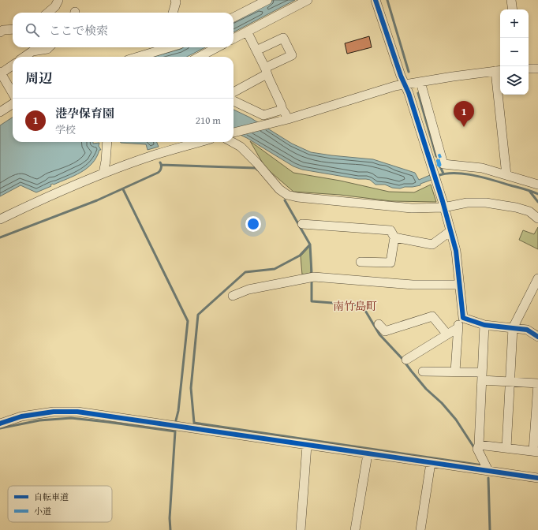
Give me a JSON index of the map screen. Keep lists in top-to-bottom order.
{
  "districts": ["南竹島町"],
  "legend": ["自転車道", "小道"],
  "page": {
    "map_buttons": ["+", "−"],
    "search": "ここで検索",
    "heading": "周辺",
    "list": [
      {
        "mark": "1",
        "name": "港孕保育園",
        "note": "学校",
        "value": "210 m"
      }
    ],
    "pins": "1"
  }
}
